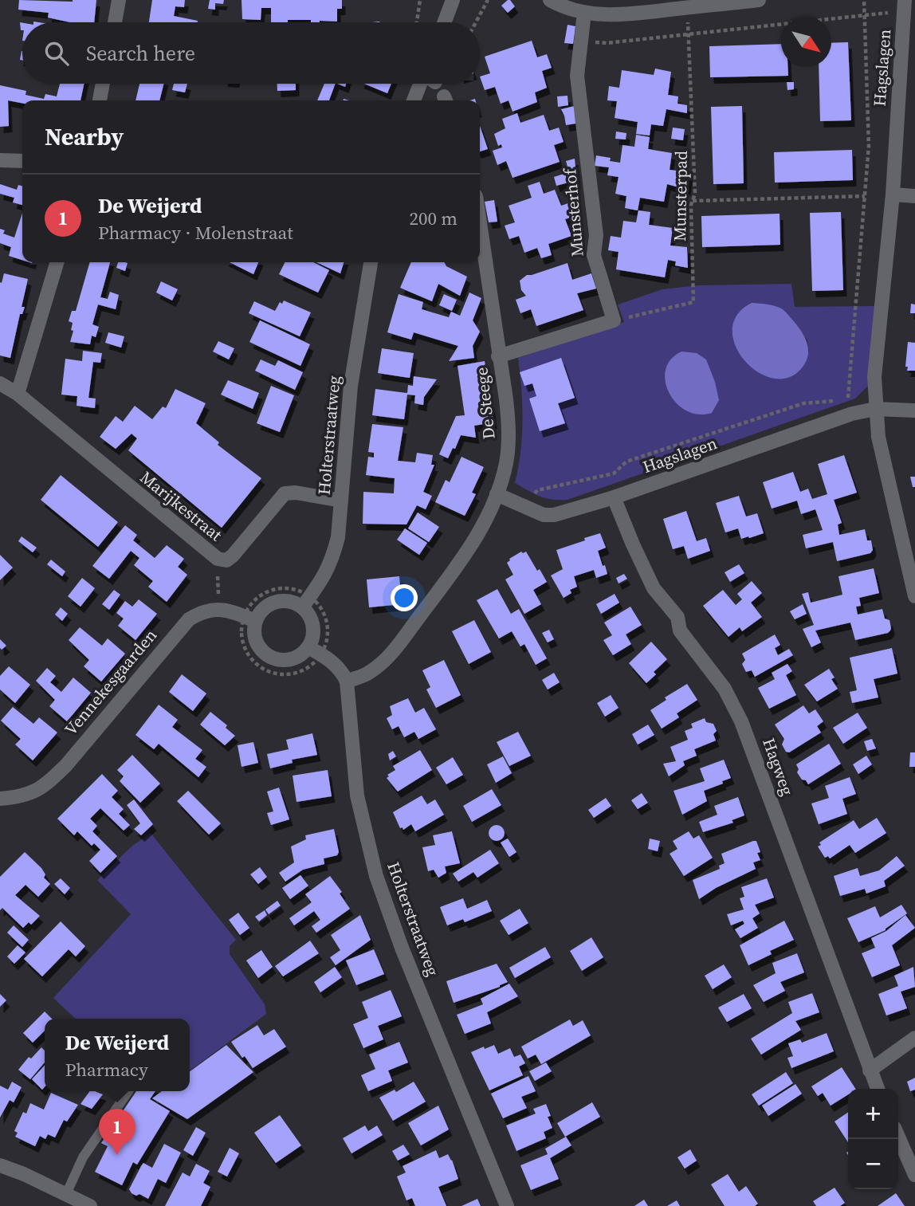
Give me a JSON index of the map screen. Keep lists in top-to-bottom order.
{
  "streets": {
    "street": [
      "Hagslagen",
      "Munsterhof",
      "De Steege",
      "Holterstraatweg",
      "Marijkestraat",
      "Vennekesgaarden",
      "Hagweg"
    ],
    "path": ["Munsterpad"]
  },
  "crossings": [
    ["Hagslagen", "Munsterpad"],
    ["Hagslagen", "Munsterhof"],
    ["Hagslagen", "De Steege"],
    ["Hagslagen", "Hagweg"],
    ["Munsterpad", "Munsterhof"],
    ["De Steege", "Holterstraatweg"],
    ["Holterstraatweg", "Marijkestraat"]
  ],
  "north": "bottom right",
  "page": {
    "search": "Search here",
    "heading": "Nearby",
    "list": [
      {
        "mark": "1",
        "name": "De Weijerd",
        "note": "Pharmacy · Molenstraat",
        "value": "200 m"
      }
    ],
    "popup": ["De Weijerd", "Pharmacy"],
    "map_buttons": ["+", "−"],
    "pins": "1"
  }
}
